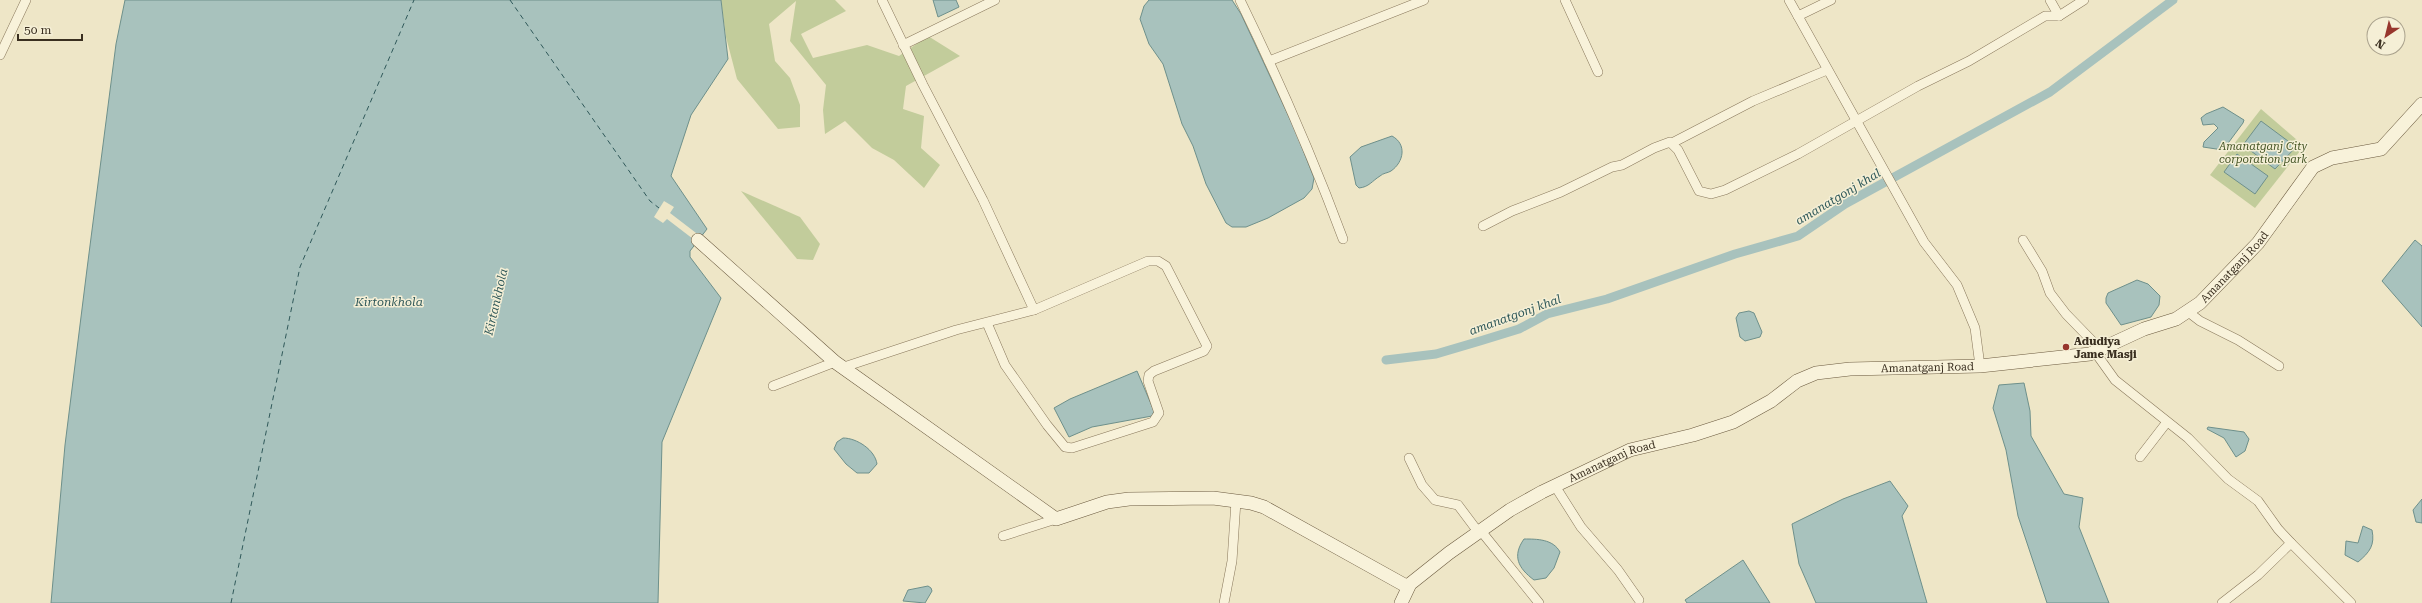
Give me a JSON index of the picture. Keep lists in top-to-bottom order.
{
  "streets": {
    "main road": ["Amanatganj Road"]
  },
  "water": ["amanatgonj khal", "Kirtonkhola", "Kirtankhola"],
  "parks": ["Amanatganj City corporation park"],
  "places": ["Adudiya Jame Masji"],
  "scale_bar": "50 m",
  "north": "bottom left"
}
